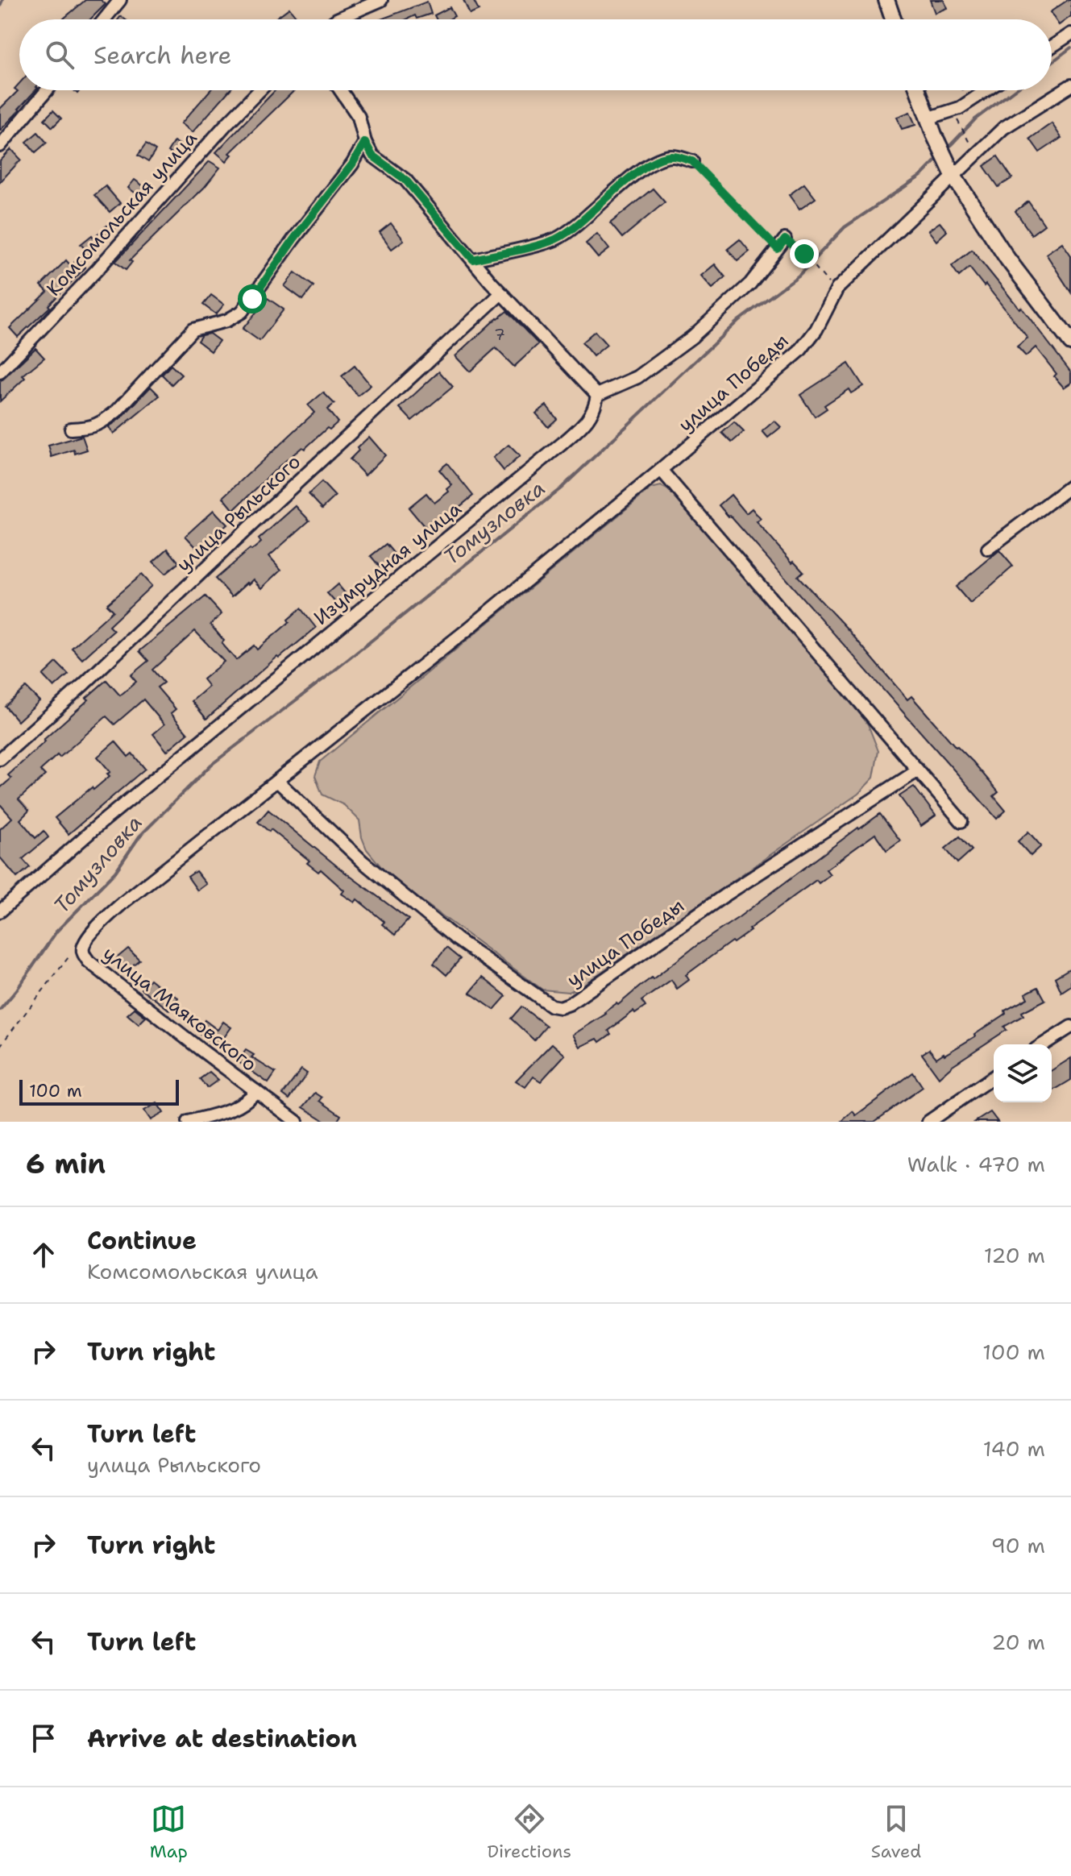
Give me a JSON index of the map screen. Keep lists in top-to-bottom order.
{
  "streets": {
    "street": [
      "Комсомольская улица",
      "улица Победы",
      "улица Рыльского",
      "Изумрудная улица",
      "улица Маяковского"
    ]
  },
  "crossings": [
    ["улица Победы", "улица Маяковского"]
  ],
  "water": ["Томузловка"],
  "house_numbers": ["7"],
  "scale_bar": "100 m",
  "page": {
    "search": "Search here",
    "scale": "100 m",
    "heading": ["6 min", "Walk · 470 m"],
    "list": [
      ["Continue", "Комсомольская улица", "120 m"],
      ["Turn right", "100 m"],
      ["Turn left", "улица Рыльского", "140 m"],
      ["Turn right", "90 m"],
      ["Turn left", "20 m"],
      "Arrive at destination"
    ],
    "nav": ["Map", "Directions", "Saved"]
  }
}
